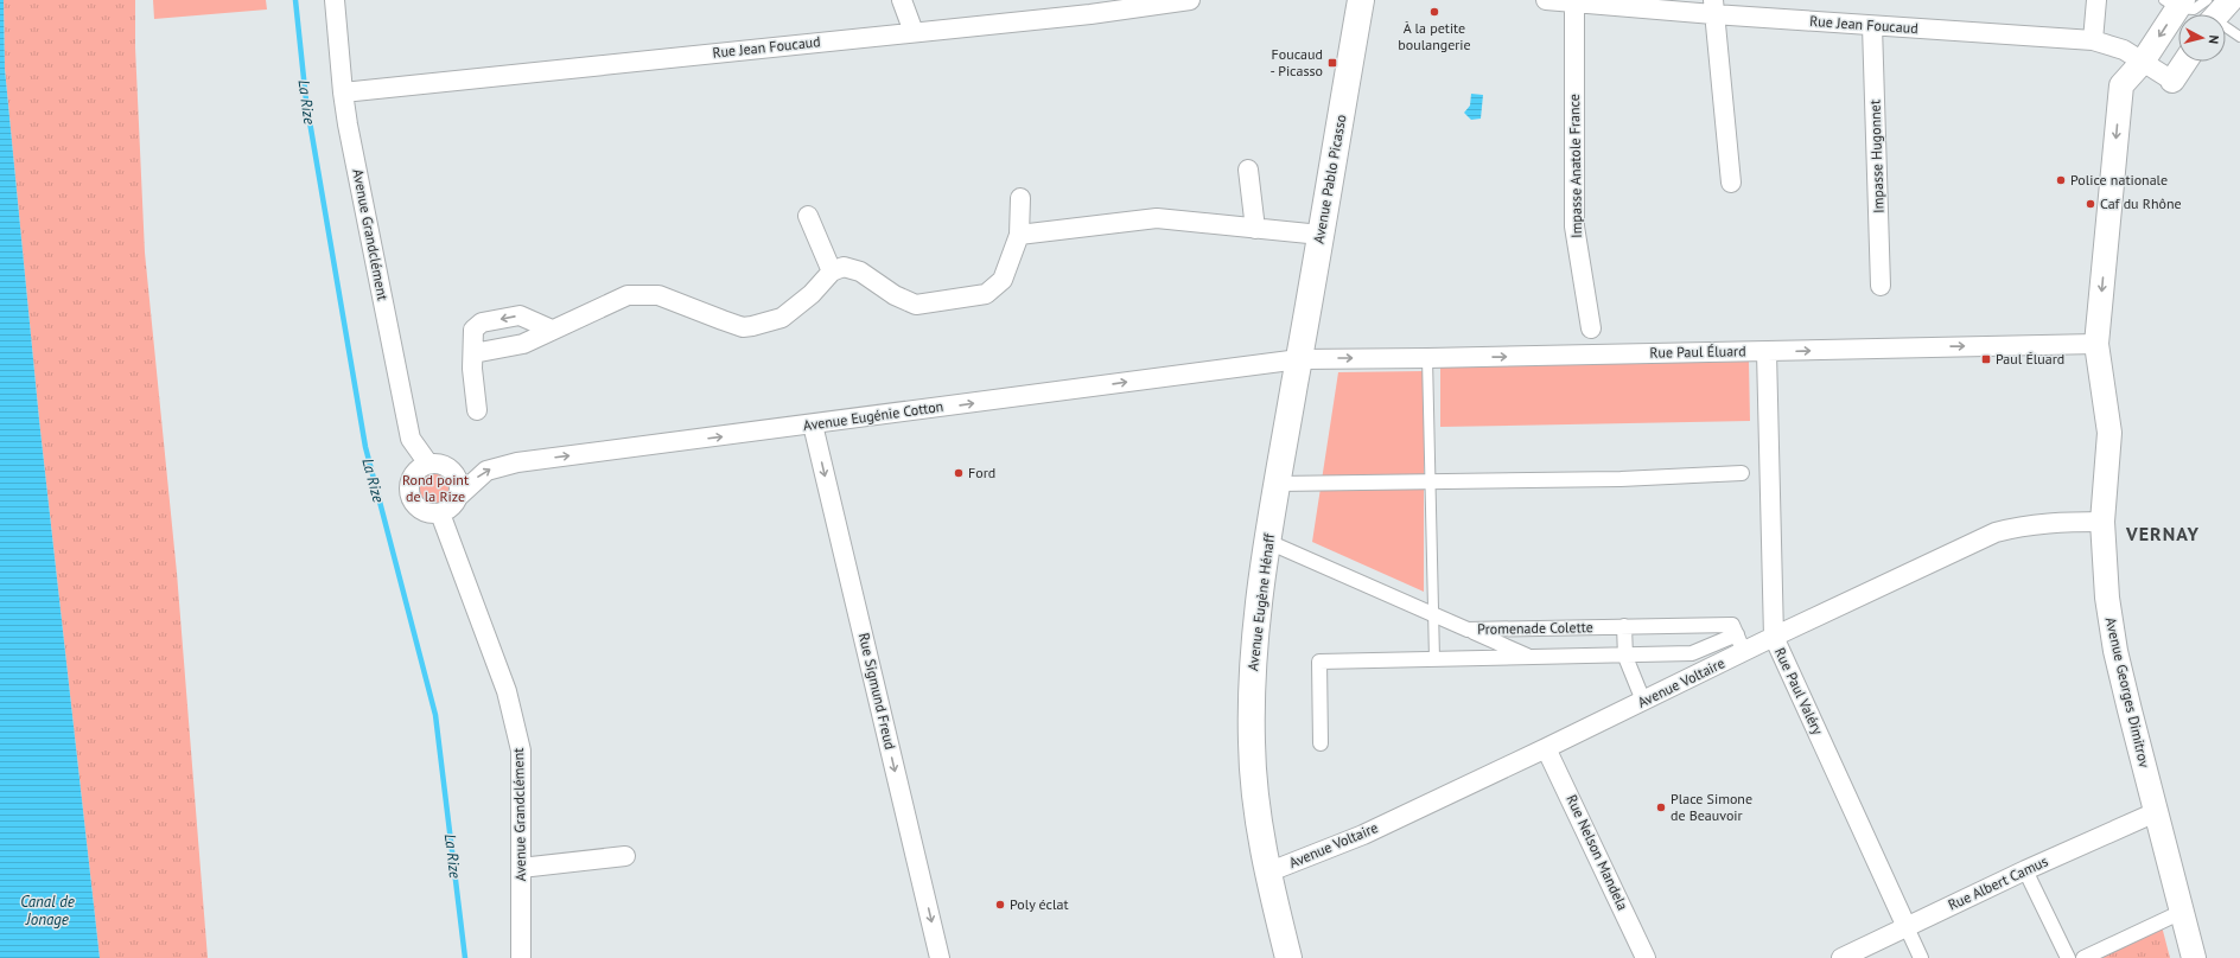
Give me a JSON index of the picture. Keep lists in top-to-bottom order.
{
  "streets": {
    "main road": ["Avenue Pablo Picasso", "Avenue Eugène Hénaff"],
    "street": [
      "Rue Jean Foucaud",
      "Impasse Hugonnet",
      "Impasse Anatole France",
      "Avenue Grandclément",
      "Rue Paul Éluard",
      "Avenue Eugénie Cotton",
      "Promenade Colette",
      "Avenue Voltaire",
      "Rue Sigmund Freud",
      "Rue Paul Valéry",
      "Avenue Georges Dimitrov",
      "Rue Nelson Mandela",
      "Rue Albert Camus"
    ]
  },
  "crossings": [
    ["Rue Jean Foucaud", "Impasse Hugonnet"],
    ["Rue Jean Foucaud", "Impasse Anatole France"],
    ["Rue Jean Foucaud", "Avenue Grandclément"],
    ["Rue Jean Foucaud", "Avenue Georges Dimitrov"],
    ["Avenue Pablo Picasso", "Rue Paul Éluard"],
    ["Avenue Pablo Picasso", "Avenue Eugénie Cotton"],
    ["Avenue Pablo Picasso", "Avenue Eugène Hénaff"],
    ["Avenue Grandclément", "Avenue Eugénie Cotton"],
    ["Rue Paul Éluard", "Avenue Eugénie Cotton"],
    ["Rue Paul Éluard", "Avenue Eugène Hénaff"],
    ["Rue Paul Éluard", "Rue Paul Valéry"],
    ["Rue Paul Éluard", "Avenue Georges Dimitrov"],
    ["Avenue Eugénie Cotton", "Avenue Eugène Hénaff"],
    ["Avenue Eugénie Cotton", "Rue Sigmund Freud"],
    ["Avenue Eugène Hénaff", "Promenade Colette"],
    ["Avenue Eugène Hénaff", "Avenue Voltaire"],
    ["Avenue Voltaire", "Rue Paul Valéry"],
    ["Avenue Voltaire", "Avenue Georges Dimitrov"],
    ["Avenue Voltaire", "Rue Nelson Mandela"],
    ["Rue Paul Valéry", "Rue Albert Camus"],
    ["Avenue Georges Dimitrov", "Rue Albert Camus"]
  ],
  "one_way": ["Rue Sigmund Freud", "Avenue Georges Dimitrov"],
  "districts": ["VERNAY"],
  "water": ["La Rize", "Canal de Jonage"],
  "parks": ["Rond point de la Rize"],
  "places": {
    "other": [
      "À la petite boulangerie",
      "Police nationale",
      "Caf du Rhône",
      "Ford",
      "Place Simone de Beauvoir",
      "Poly éclat"
    ],
    "transit": ["Foucaud - Picasso", "Paul Éluard"]
  },
  "north": "right"
}
